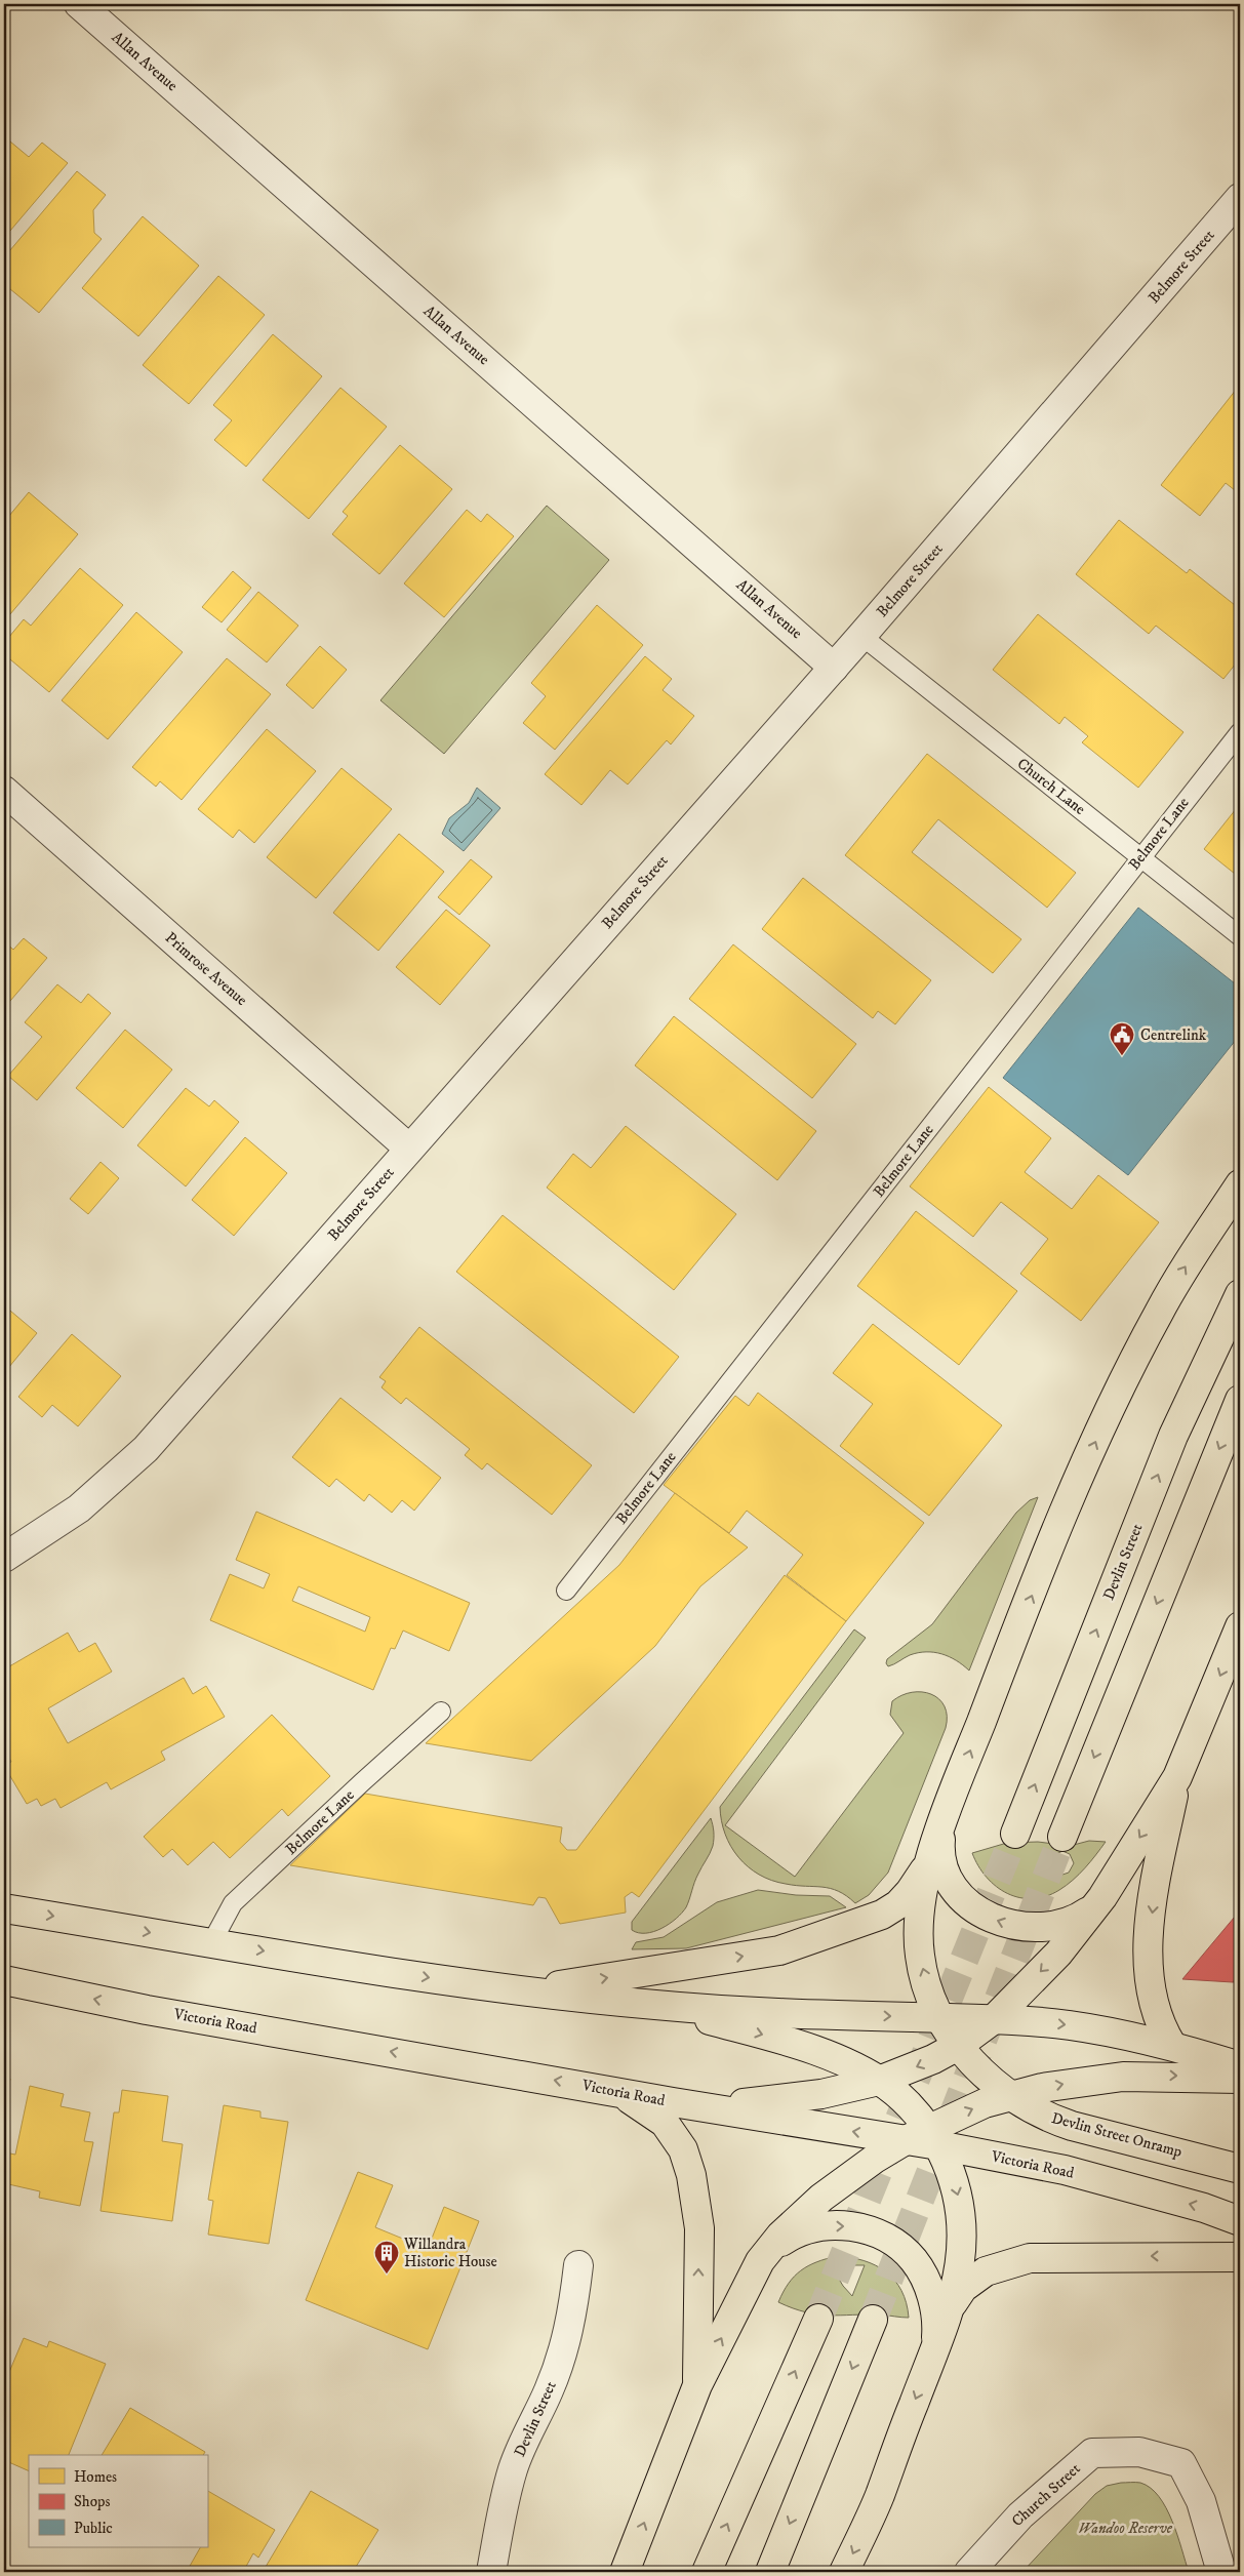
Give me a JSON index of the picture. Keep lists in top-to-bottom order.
{
  "streets": {
    "highway": ["Devlin Street", "Victoria Road", "Devlin Street Onramp"],
    "street": [
      "Allan Avenue",
      "Belmore Street",
      "Primrose Avenue",
      "Church Street"
    ],
    "lane": ["Church Lane", "Belmore Lane"]
  },
  "crossings": [
    ["Allan Avenue", "Belmore Street"],
    ["Belmore Street", "Church Lane"],
    ["Belmore Street", "Primrose Avenue"],
    ["Church Lane", "Belmore Lane"]
  ],
  "parks": ["Wandoo Reserve"],
  "places": {
    "public building": ["Centrelink"],
    "building": ["Willandra Historic House"]
  },
  "legend": ["Homes", "Shops", "Public"]
}
